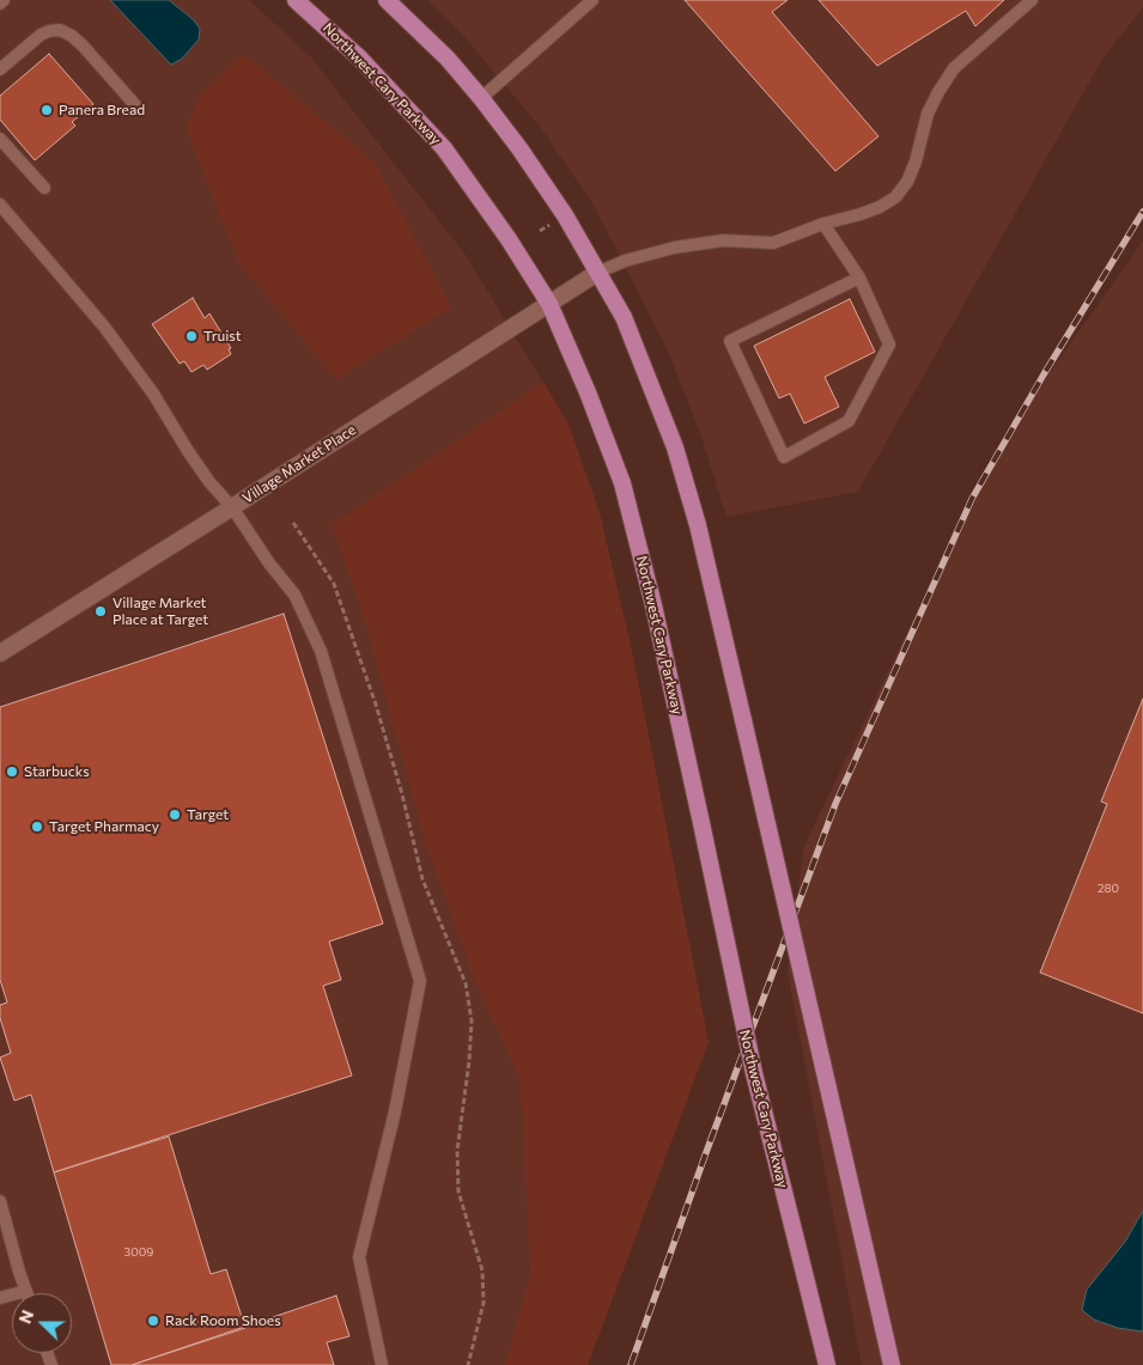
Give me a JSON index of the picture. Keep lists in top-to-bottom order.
{
  "streets": {
    "main road": ["Northwest Cary Parkway"],
    "street": ["Village Market Place"]
  },
  "crossings": [
    ["Northwest Cary Parkway", "Village Market Place"]
  ],
  "places": [
    "Panera Bread",
    "Truist",
    "Village Market Place at Target",
    "Starbucks",
    "Target",
    "Target Pharmacy",
    "Rack Room Shoes"
  ],
  "house_numbers": ["280", "3009"],
  "north": "left"
}
